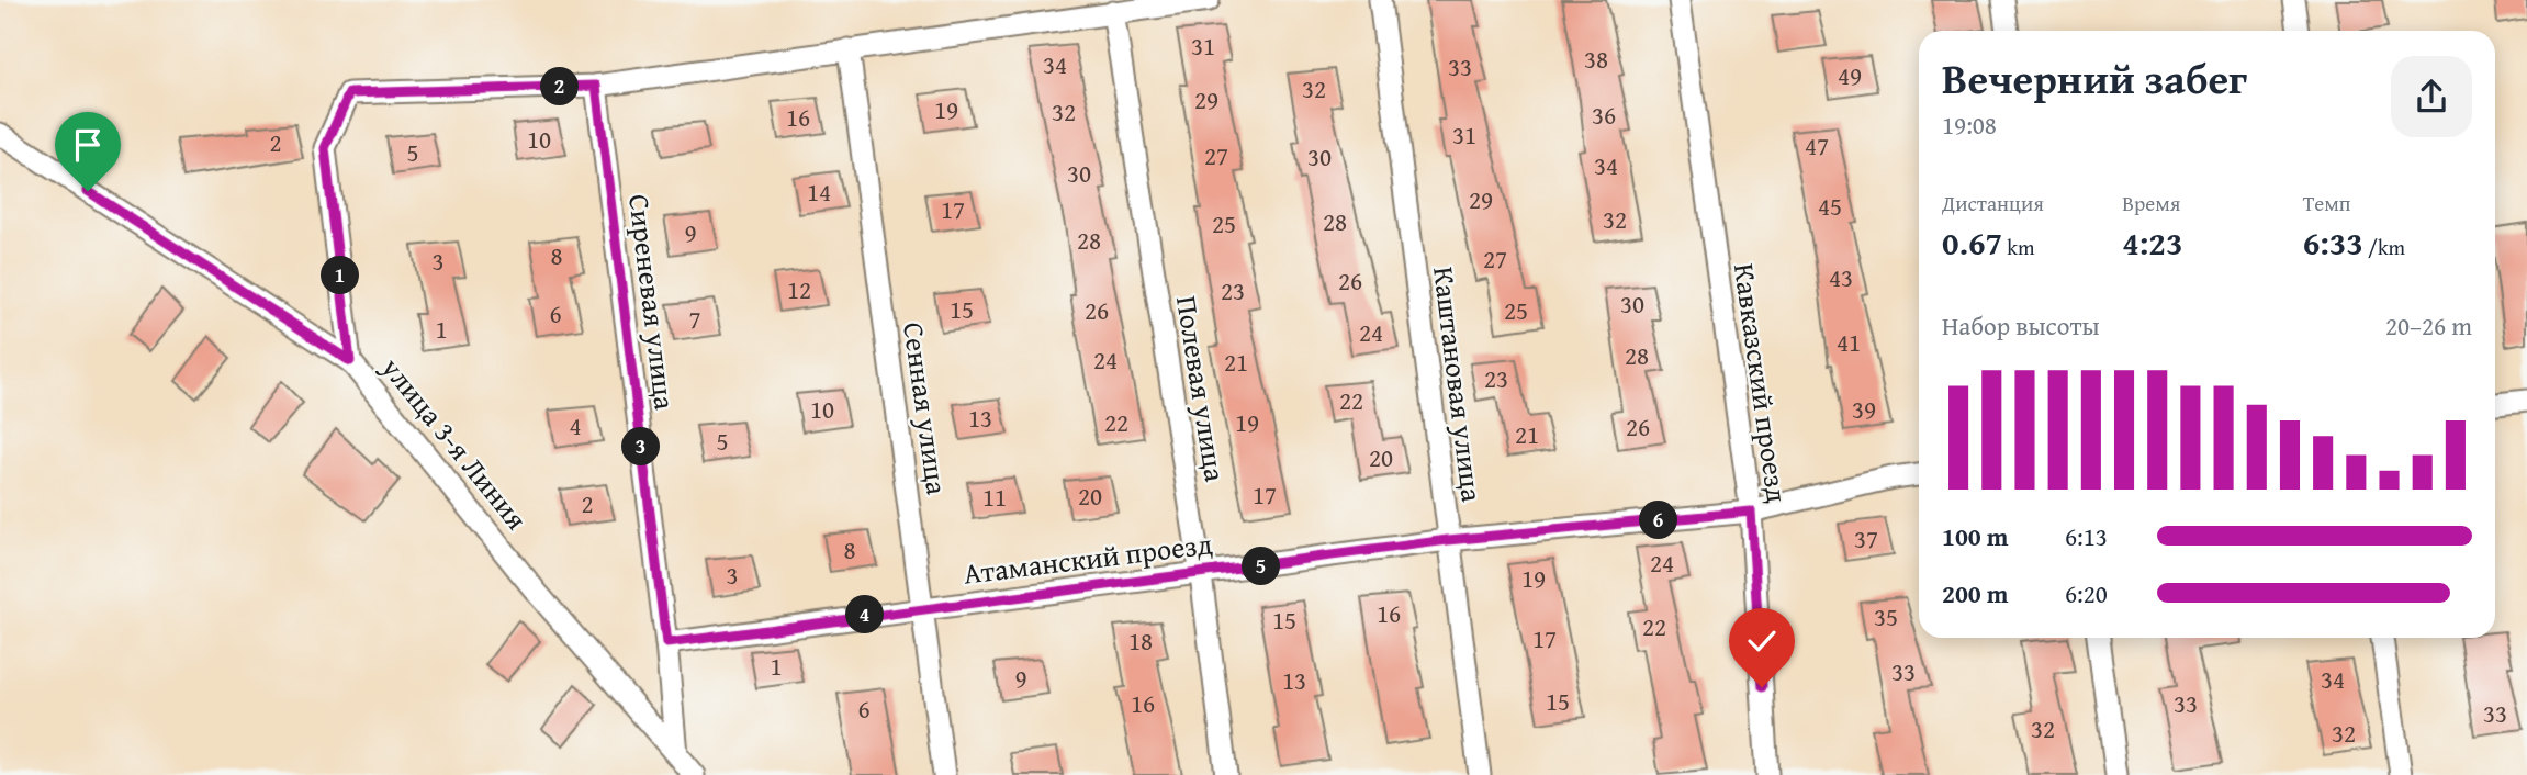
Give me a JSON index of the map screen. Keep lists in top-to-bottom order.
{
  "streets": {
    "street": [
      "Сиреневая улица",
      "Кавказский проезд",
      "Каштановая улица",
      "Полевая улица",
      "Сенная улица",
      "улица 3-я Линия",
      "Атаманский проезд"
    ]
  },
  "crossings": [
    ["Сиреневая улица", "улица 3-я Линия"],
    ["Сиреневая улица", "Атаманский проезд"],
    ["Кавказский проезд", "Атаманский проезд"],
    ["Каштановая улица", "Атаманский проезд"],
    ["Полевая улица", "Атаманский проезд"],
    ["Сенная улица", "Атаманский проезд"]
  ],
  "house_numbers": [
    "31",
    "38",
    "34",
    "33",
    "49",
    "32",
    "29",
    "19",
    "32",
    "36",
    "16",
    "31",
    "10",
    "2",
    "47",
    "5",
    "27",
    "30",
    "34",
    "30",
    "14",
    "29",
    "45",
    "17",
    "32",
    "28",
    "25",
    "9",
    "28",
    "8",
    "27",
    "3",
    "43",
    "26",
    "12",
    "23",
    "30",
    "15",
    "26",
    "25",
    "6",
    "7",
    "1",
    "24",
    "41",
    "28",
    "24",
    "21",
    "23",
    "22",
    "10",
    "39",
    "13",
    "22",
    "19",
    "4",
    "26",
    "21",
    "5",
    "20",
    "17",
    "20",
    "11",
    "2",
    "37",
    "8",
    "24",
    "3",
    "19",
    "16",
    "35",
    "15",
    "22",
    "17",
    "18",
    "1",
    "33",
    "9",
    "34",
    "13",
    "15",
    "16",
    "33",
    "6",
    "33",
    "32",
    "32"
  ],
  "page": {
    "heading": ["Вечерний забег", "19:08"],
    "pins": [
      "2",
      "1",
      "3",
      "6",
      "5",
      "4"
    ],
    "stats": [
      ["Дистанция", "0.67 km"],
      ["Время", "4:23"],
      ["Темп", "6:33 /km"]
    ],
    "chart": ["Набор высоты", "20–26 m"],
    "list": [
      {
        "name": "100 m",
        "note": "6:13"
      },
      {
        "name": "200 m",
        "note": "6:20"
      }
    ]
  }
}
